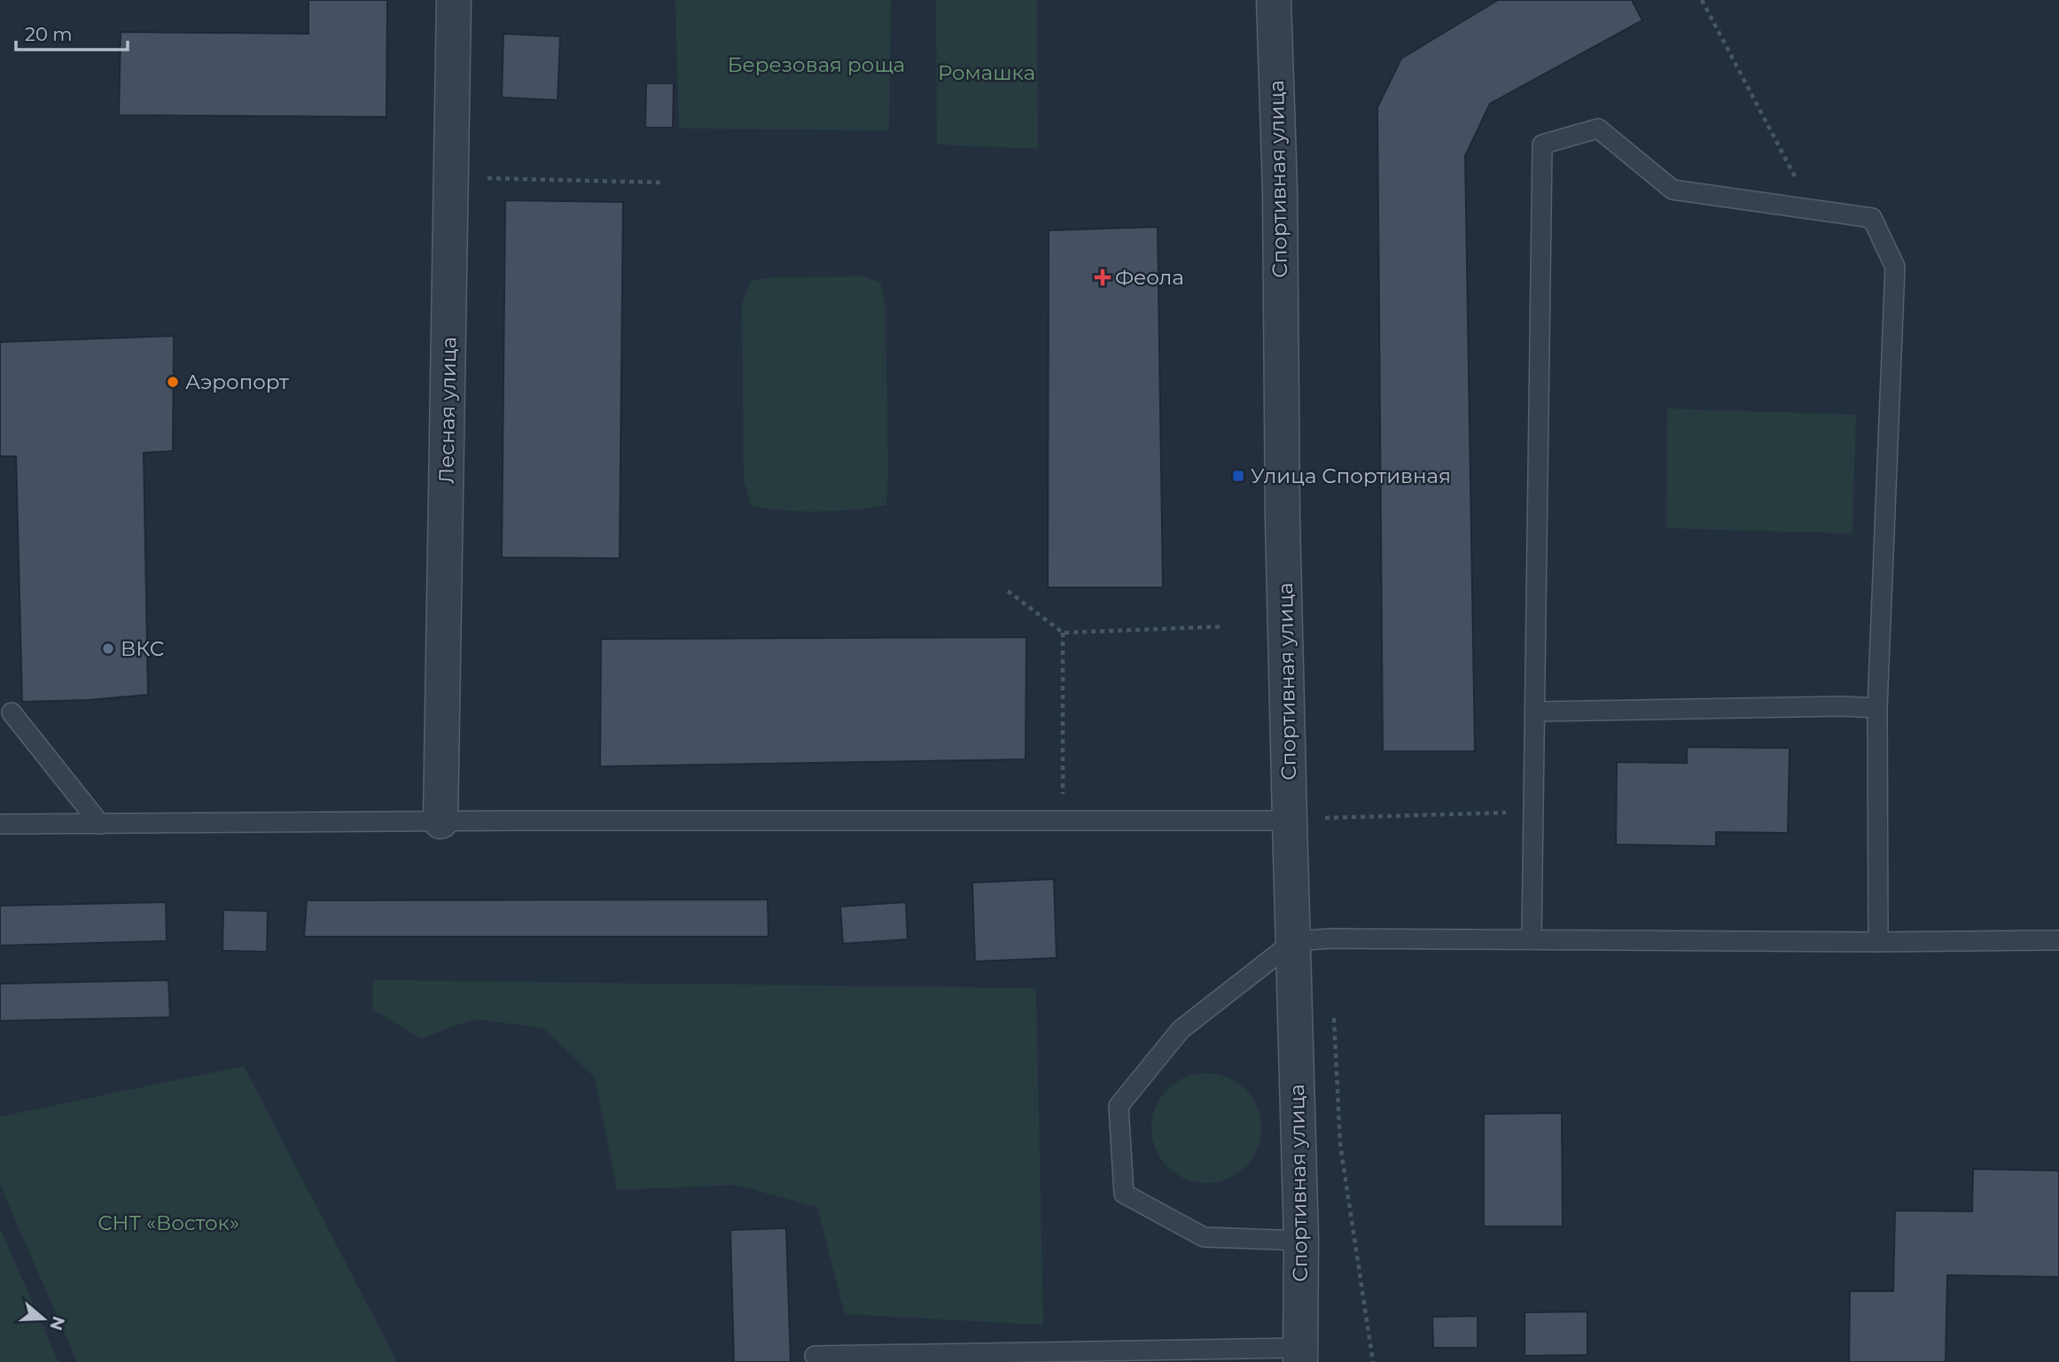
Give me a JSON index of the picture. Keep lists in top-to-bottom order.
{
  "streets": {
    "street": ["Спортивная улица", "Лесная улица"]
  },
  "parks": ["Березовая роща", "Ромашка", "СНТ «Восток»"],
  "places": {
    "health": ["Феола"],
    "other": ["Аэропорт", "ВКС"],
    "transit": ["Улица Спортивная"]
  },
  "scale_bar": "20 m",
  "north": "right"
}
